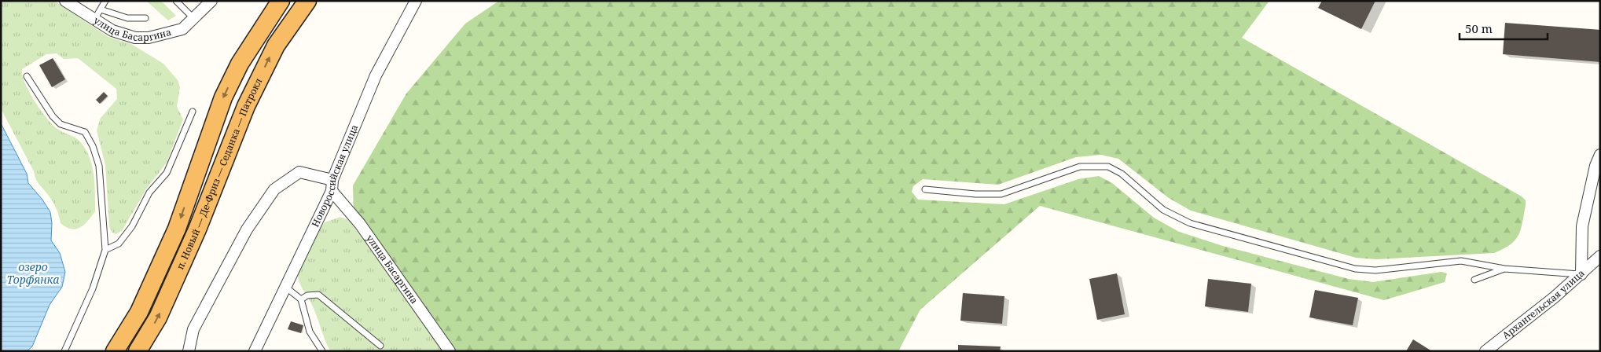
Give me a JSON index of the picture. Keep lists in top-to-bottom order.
{
  "streets": {
    "highway": ["п. Новый — Де-Фриз — Седанка — Патрокл"],
    "street": ["улица Басаргина", "Новороссийская улица", "Архангельская улица"]
  },
  "crossings": [
    ["улица Басаргина", "Новороссийская улица"]
  ],
  "water": ["озеро Торфянка"],
  "scale_bar": "50 m"
}
